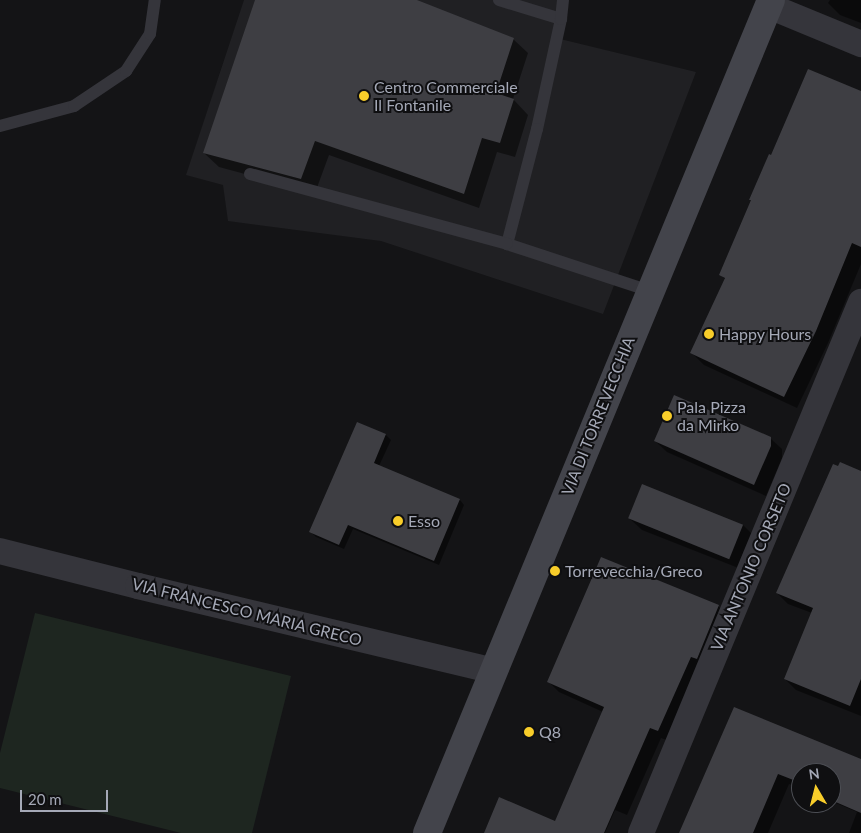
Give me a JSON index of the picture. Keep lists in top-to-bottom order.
{
  "streets": {
    "main road": ["VIA DI TORREVECCHIA"],
    "street": ["VIA ANTONIO CORSETO", "VIA FRANCESCO MARIA GRECO"]
  },
  "crossings": [
    ["VIA DI TORREVECCHIA", "VIA FRANCESCO MARIA GRECO"]
  ],
  "places": [
    "Centro Commerciale Il Fontanile",
    "Happy Hours",
    "Pala Pizza da Mirko",
    "Esso",
    "Torrevecchia/Greco",
    "Q8"
  ],
  "scale_bar": "20 m",
  "north": "top"
}
